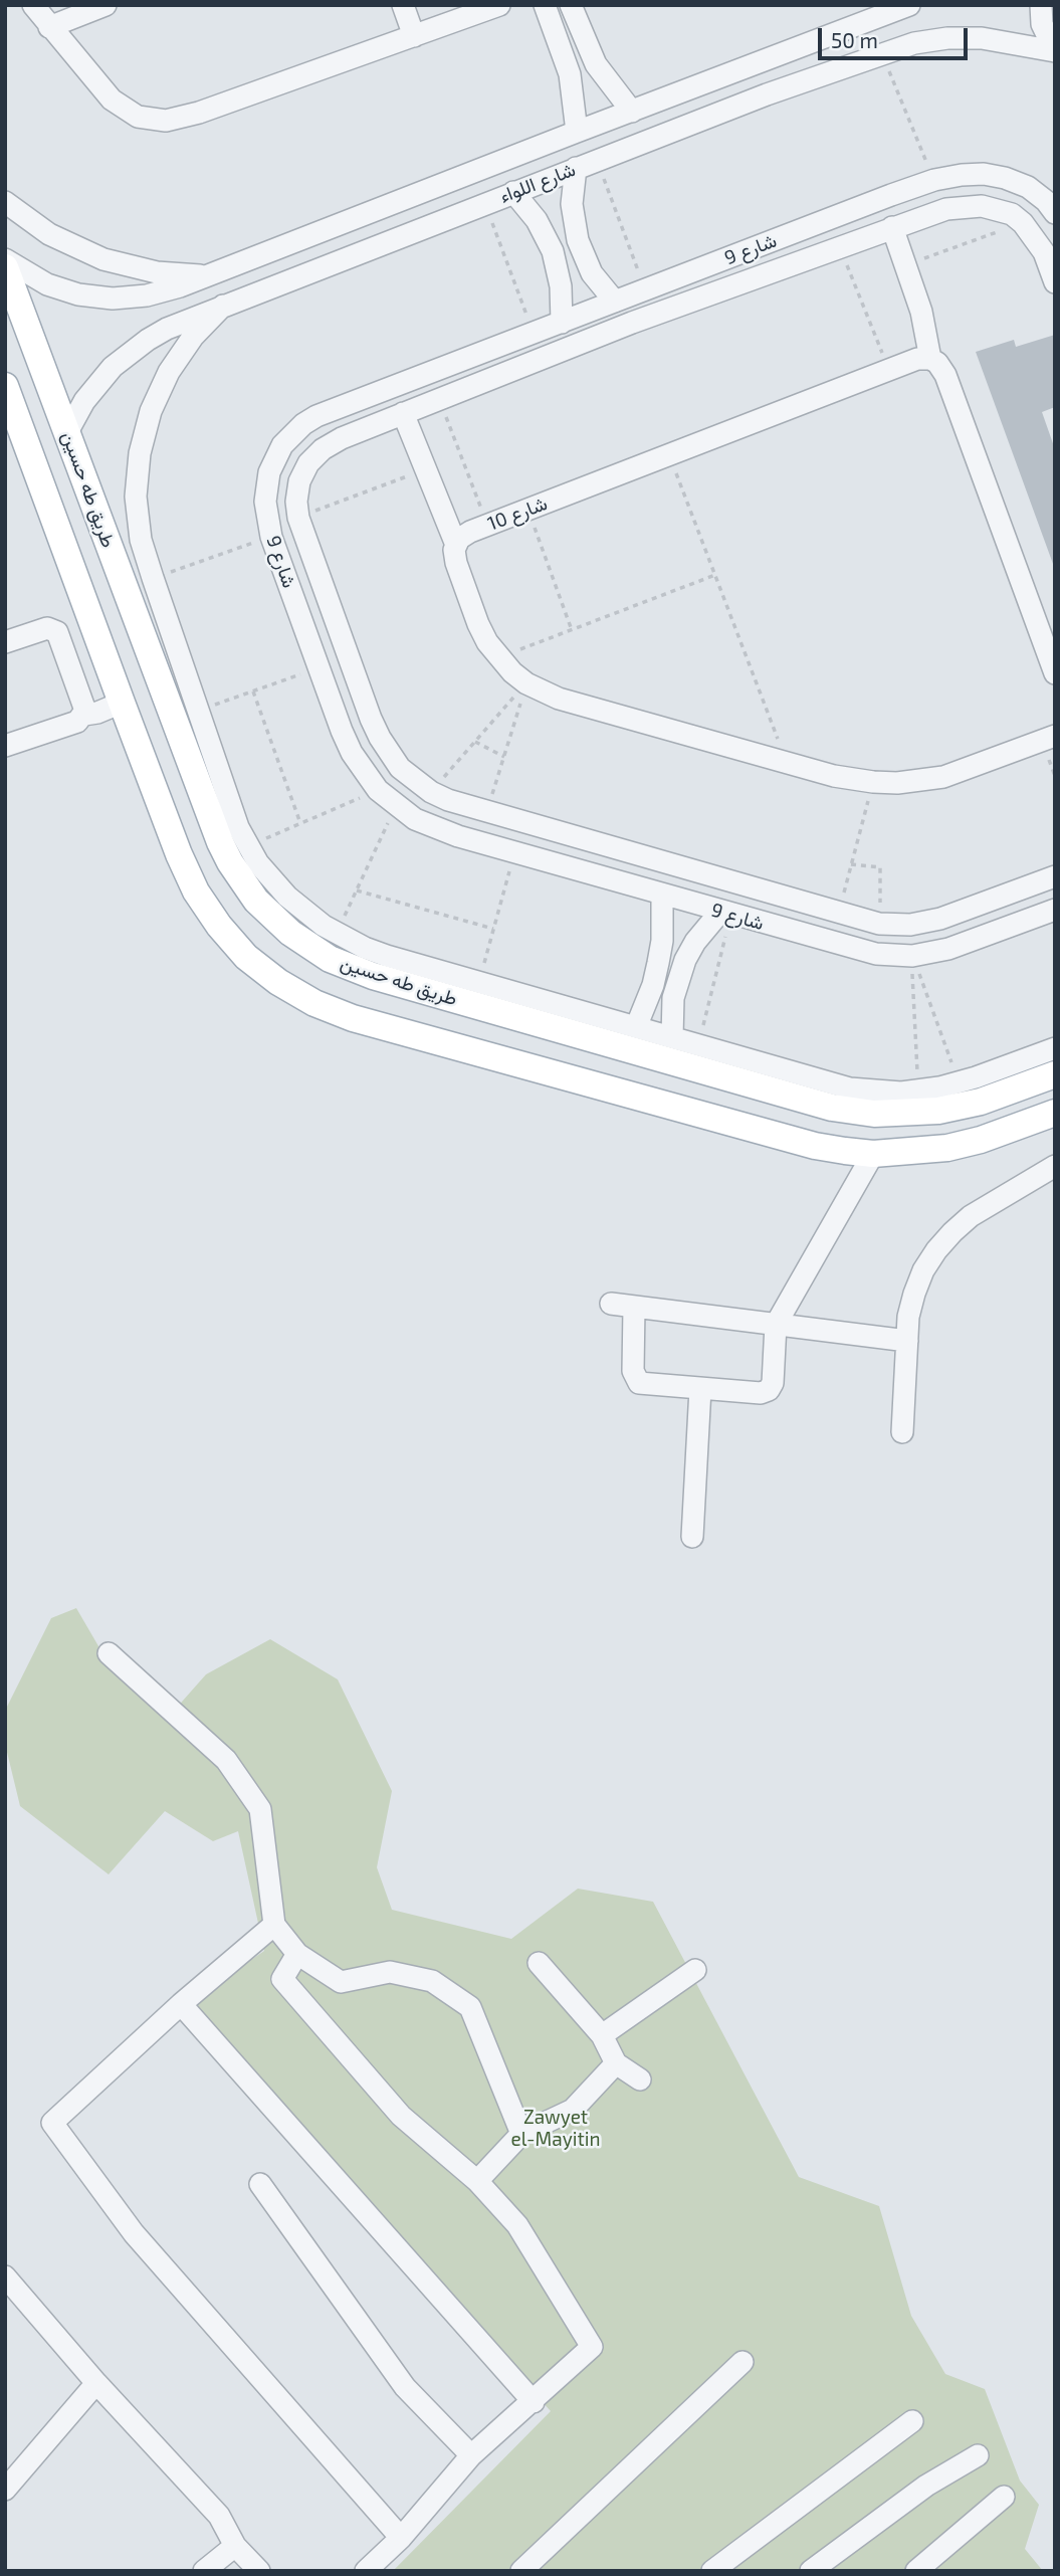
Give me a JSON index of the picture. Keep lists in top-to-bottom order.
{
  "streets": {
    "main road": ["طريق طه حسين"],
    "street": ["شارع اللواء", "شارع 9", "شارع 10"]
  },
  "crossings": [
    ["شارع اللواء", "طريق طه حسين"]
  ],
  "parks": ["Zawyet el-Mayitin"],
  "scale_bar": "50 m"
}
